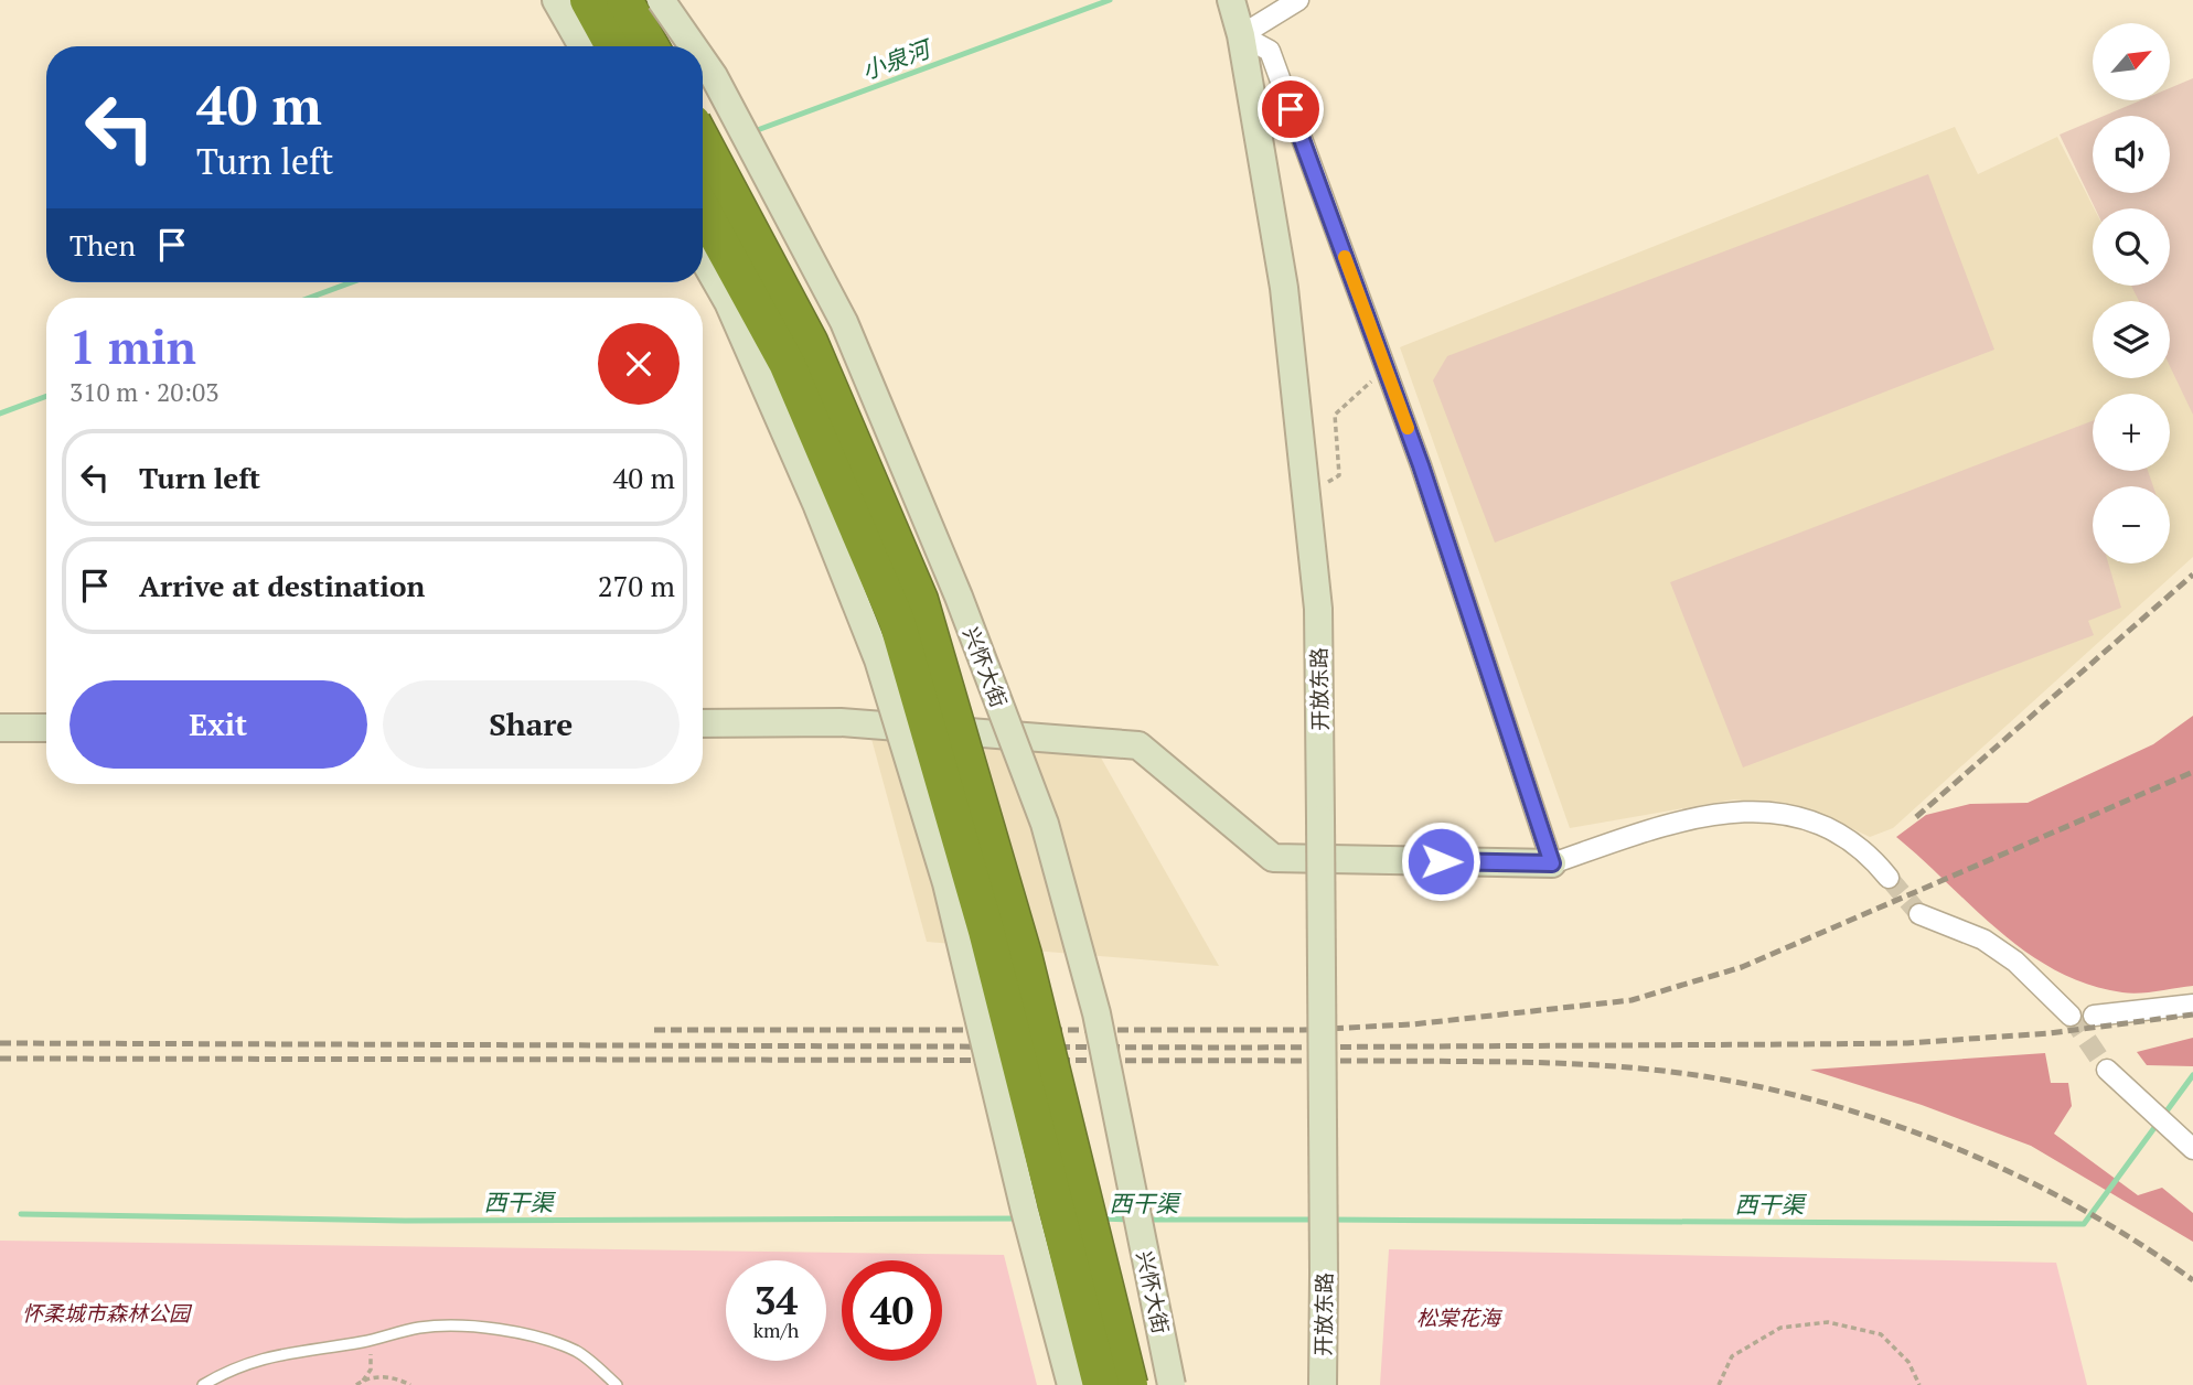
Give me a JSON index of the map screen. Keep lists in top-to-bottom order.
{
  "streets": {
    "main road": ["兴怀大街", "开放东路"]
  },
  "water": ["小泉河", "西干渠"],
  "parks": ["怀柔城市森林公园", "松棠花海"],
  "north": "top right",
  "page": {
    "map_buttons": ["+", "−"],
    "turn": ["40 m", "Turn left"],
    "then": "Then",
    "heading": ["1 min", "310 m · 20:03"],
    "list": [
      {
        "name": "Turn left",
        "value": "40 m"
      },
      {
        "name": "Arrive at destination",
        "value": "270 m"
      }
    ],
    "buttons": ["Exit", "Share"],
    "speed": "34 km/h",
    "limit": "40"
  }
}
